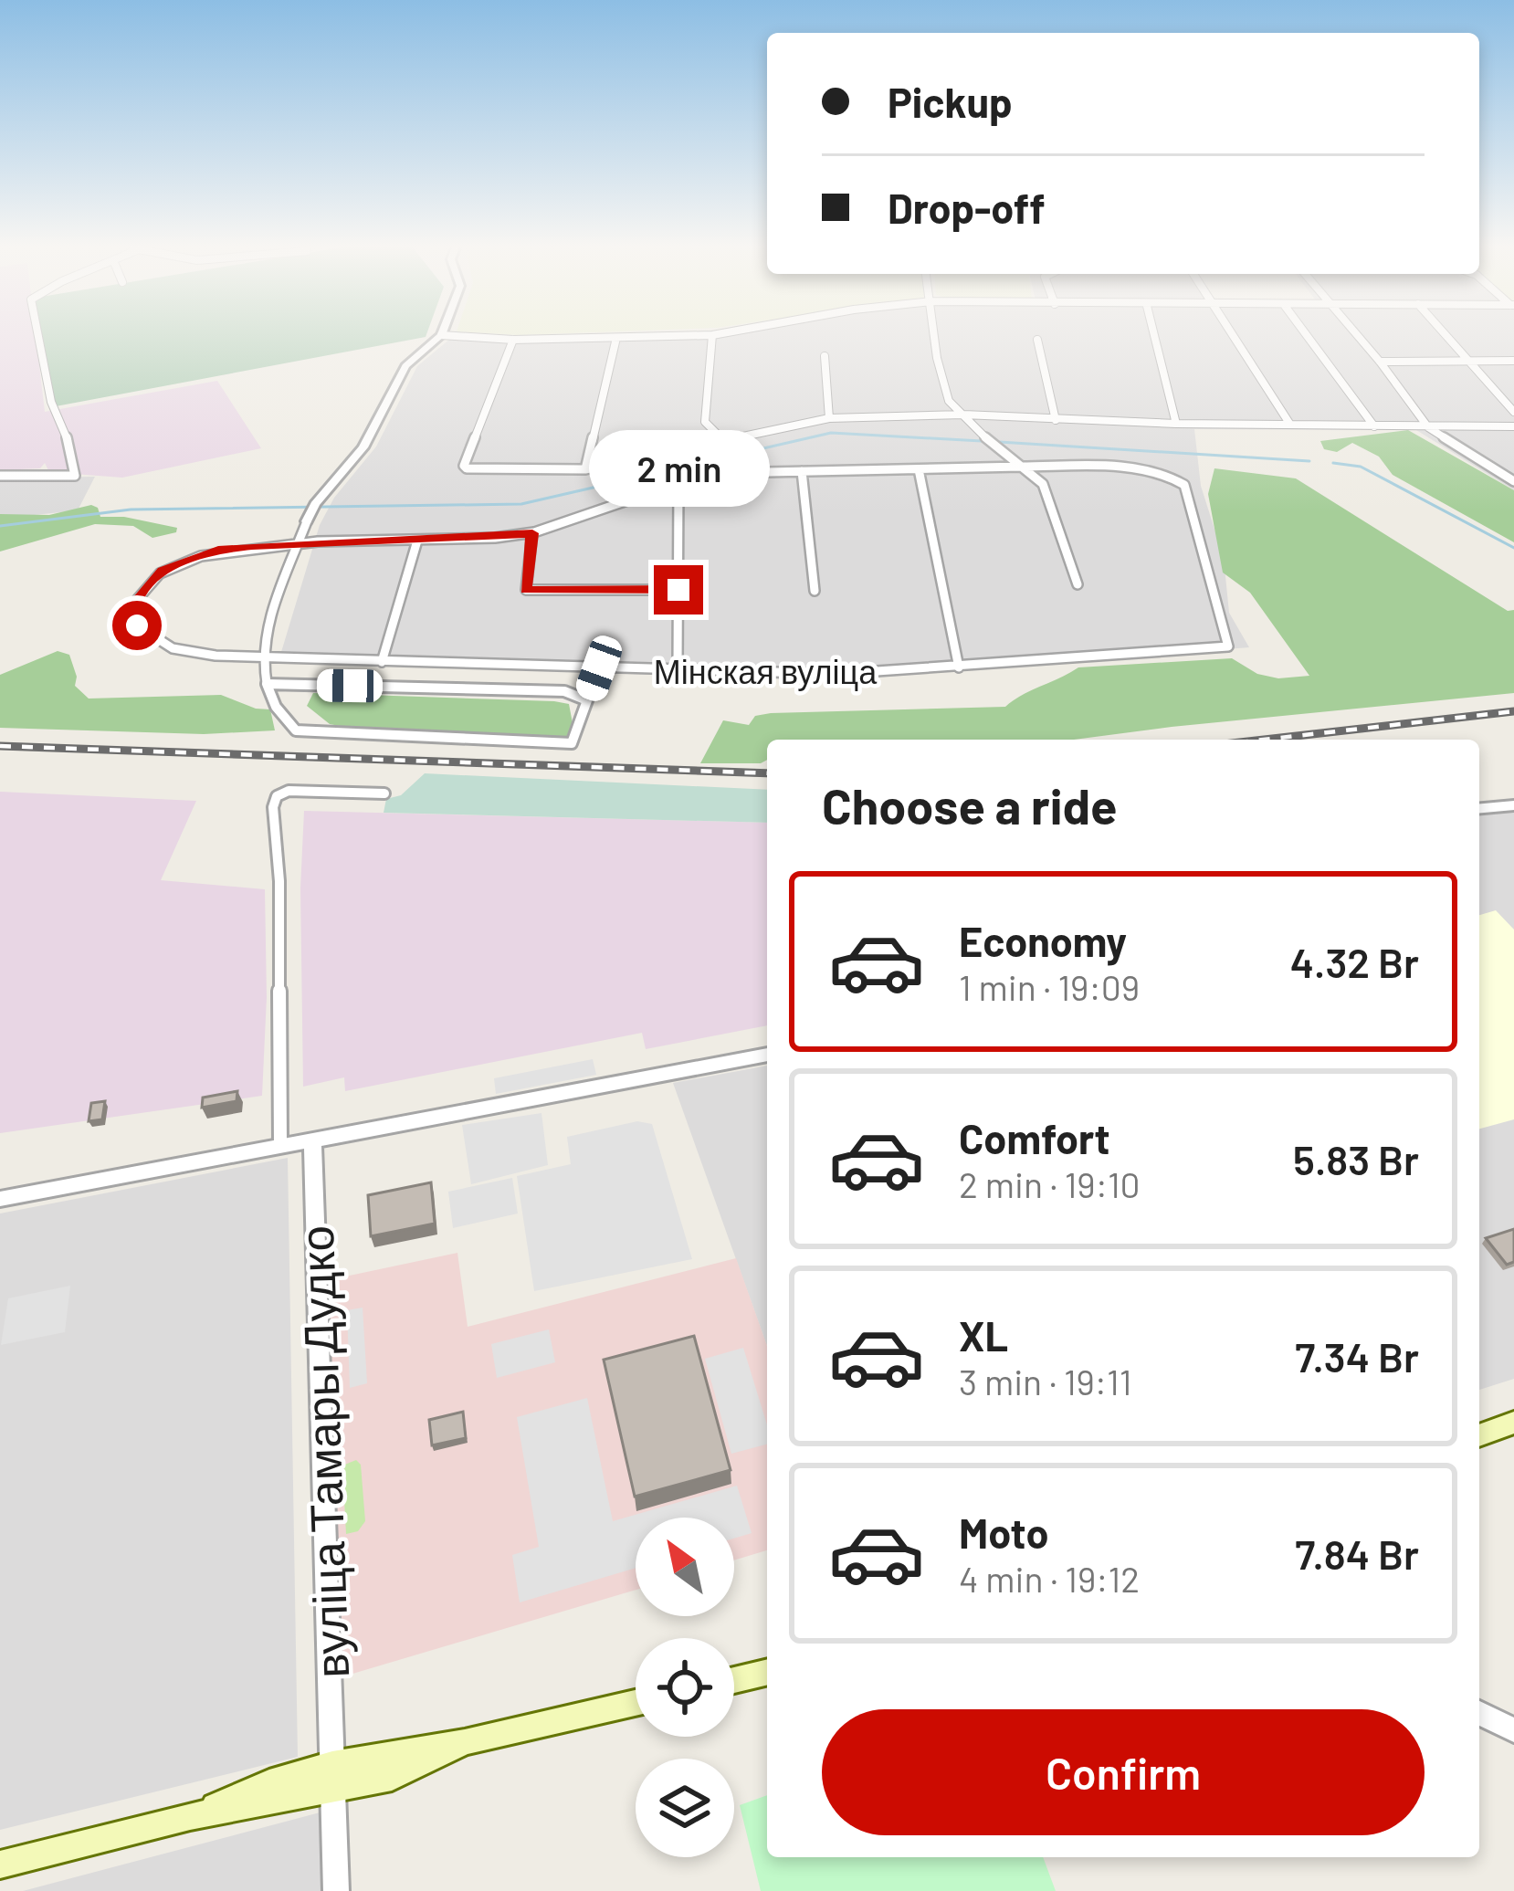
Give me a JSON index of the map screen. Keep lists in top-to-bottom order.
{
  "streets": {
    "street": ["Мінская вуліца", "вуліца Тамары Дудко"]
  },
  "north": "top left",
  "page": {
    "banner": ["Pickup", "Drop-off"],
    "bubble": "2 min",
    "heading": "Choose a ride",
    "list": [
      {
        "name": "Economy",
        "note": "1 min · 19:09",
        "value": "4.32 Br"
      },
      {
        "name": "Comfort",
        "note": "2 min · 19:10",
        "value": "5.83 Br"
      },
      {
        "name": "XL",
        "note": "3 min · 19:11",
        "value": "7.34 Br"
      },
      {
        "name": "Moto",
        "note": "4 min · 19:12",
        "value": "7.84 Br"
      }
    ],
    "buttons": "Confirm"
  }
}
